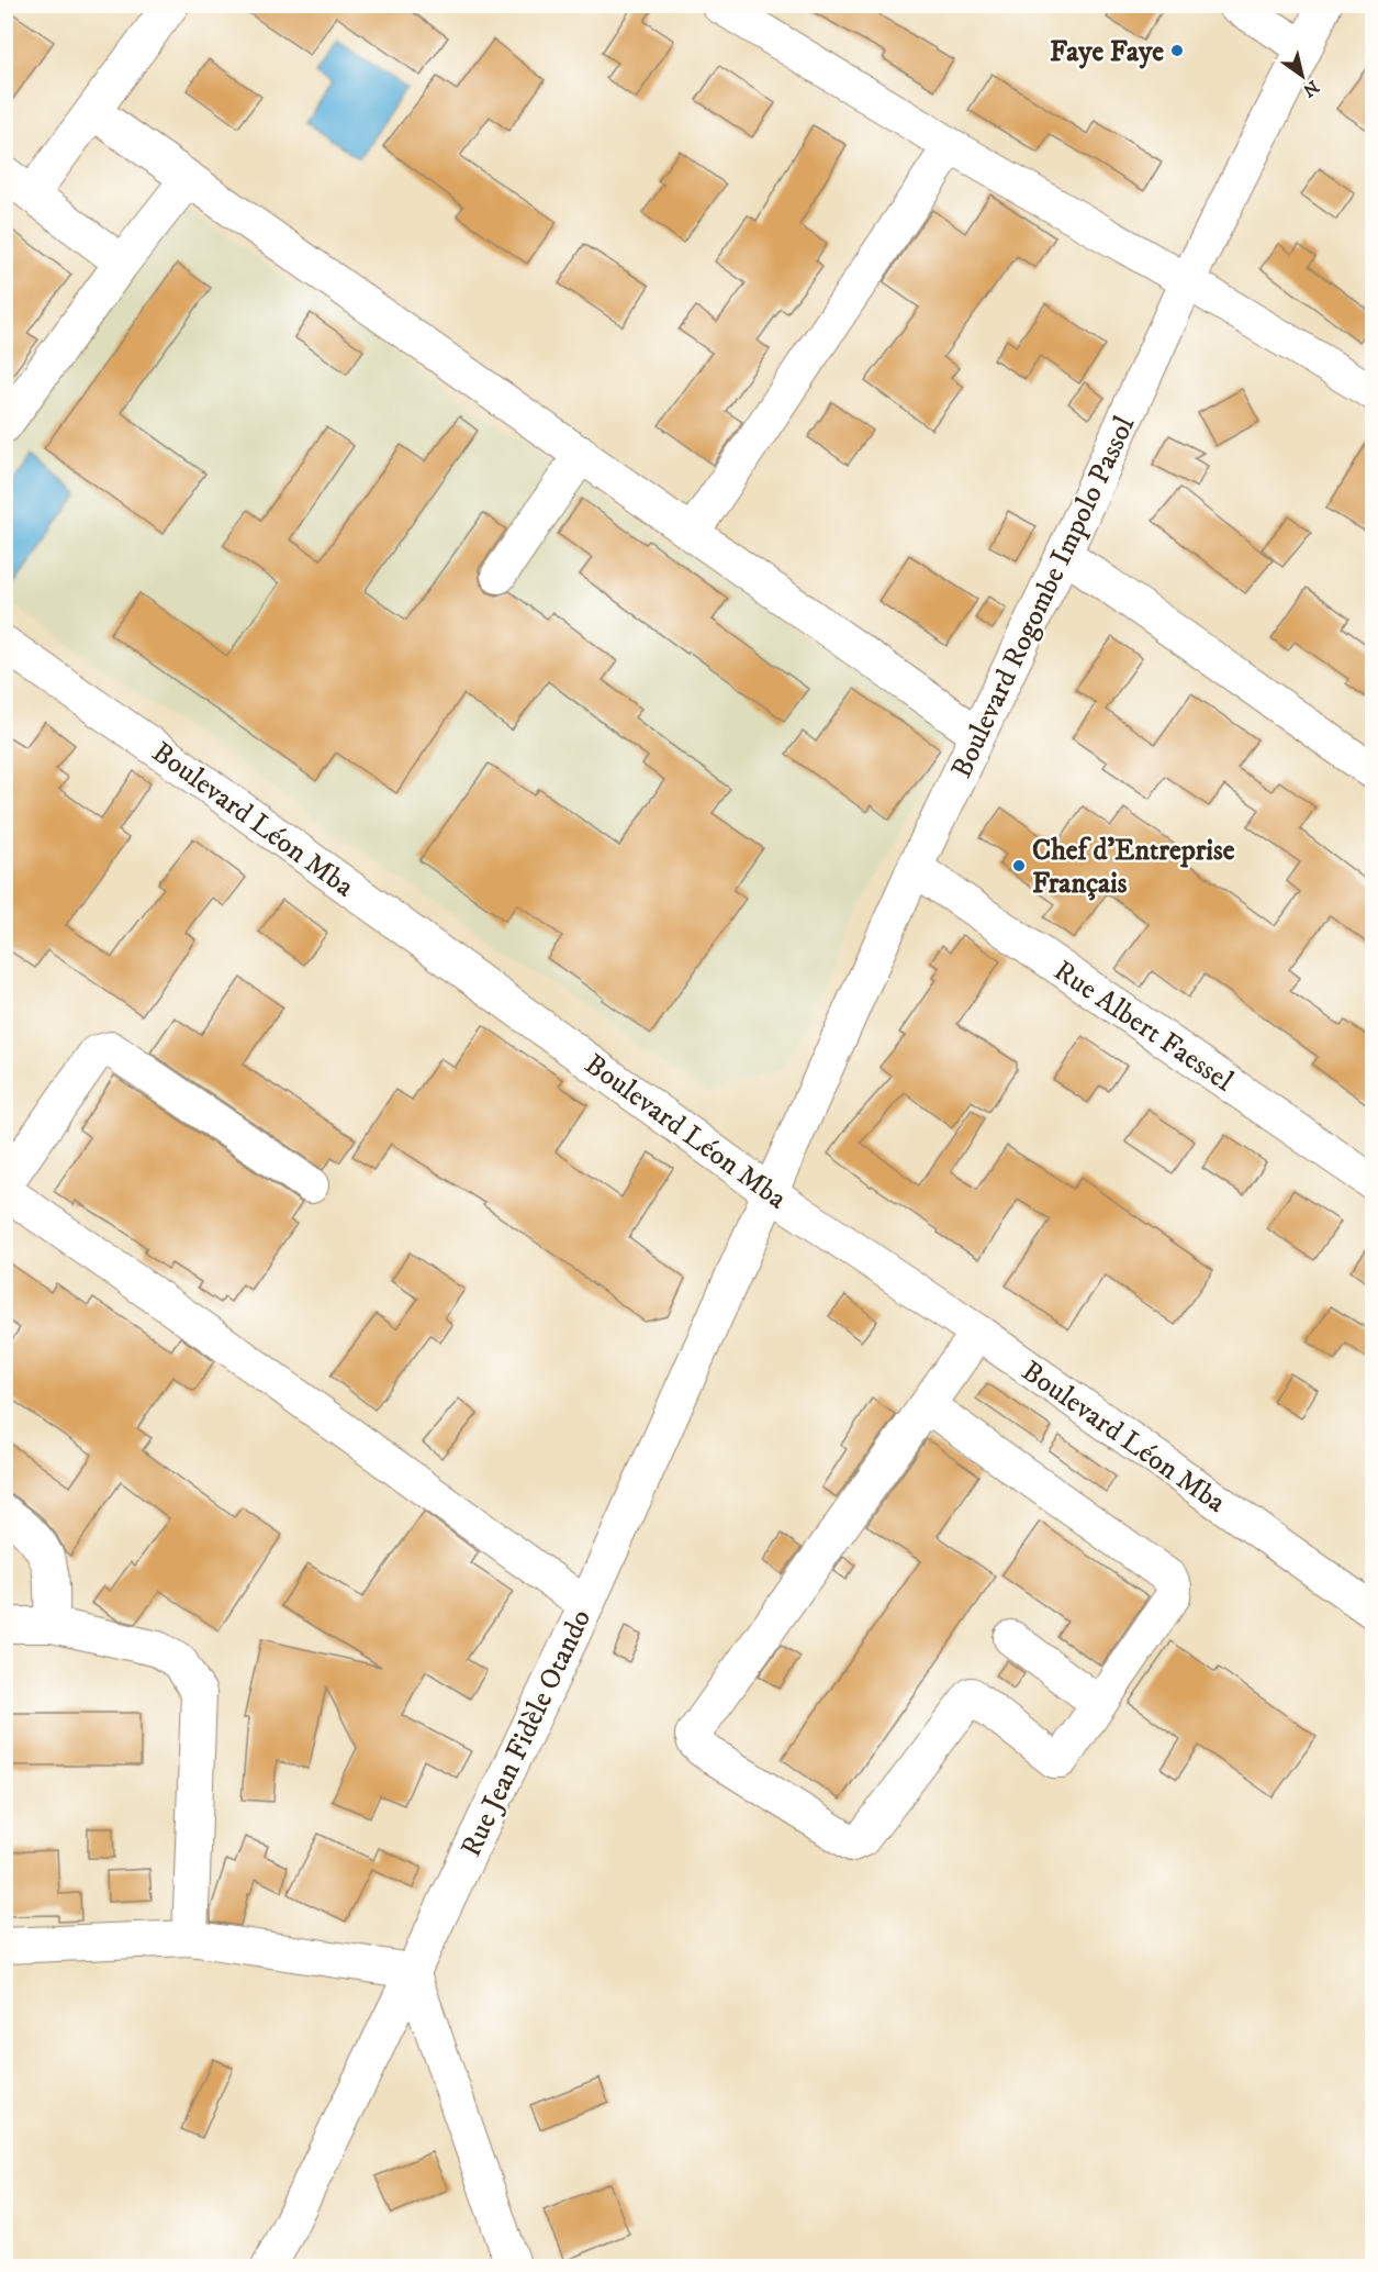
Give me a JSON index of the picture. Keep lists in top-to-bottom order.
{
  "streets": {
    "street": [
      "Boulevard Rogombe Impolo Passol",
      "Boulevard Léon Mba",
      "Rue Albert Faessel",
      "Rue Jean Fidèle Otando"
    ]
  },
  "crossings": [
    ["Boulevard Rogombe Impolo Passol", "Boulevard Léon Mba"],
    ["Boulevard Rogombe Impolo Passol", "Rue Albert Faessel"],
    ["Boulevard Rogombe Impolo Passol", "Rue Jean Fidèle Otando"],
    ["Boulevard Léon Mba", "Rue Jean Fidèle Otando"]
  ],
  "places": ["Faye Faye", "Chef d'Entreprise Français"],
  "north": "bottom right"
}
